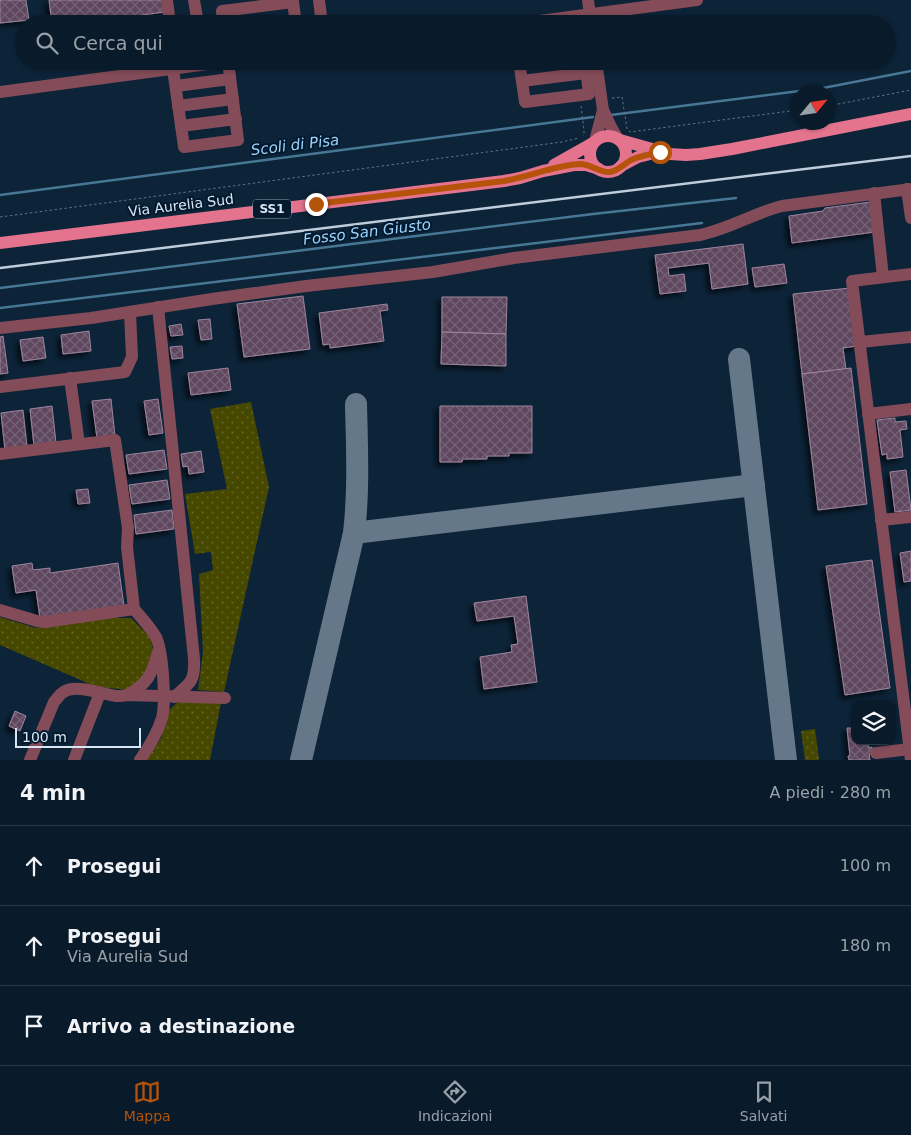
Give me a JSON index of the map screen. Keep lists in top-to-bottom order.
{
  "streets": {
    "main road": ["Via Aurelia Sud", "SS1"]
  },
  "crossings": [
    ["Via Aurelia Sud", "SS1"]
  ],
  "water": ["Scoli di Pisa", "Fosso San Giusto"],
  "scale_bar": "100 m",
  "north": "top right",
  "page": {
    "search": "Cerca qui",
    "scale": "100 m",
    "heading": ["4 min", "A piedi · 280 m"],
    "list": [
      ["Prosegui", "100 m"],
      ["Prosegui", "Via Aurelia Sud", "180 m"],
      "Arrivo a destinazione"
    ],
    "nav": ["Mappa", "Indicazioni", "Salvati"]
  }
}
